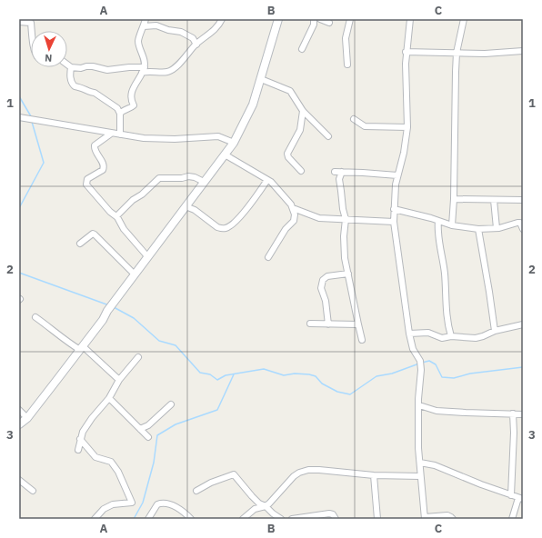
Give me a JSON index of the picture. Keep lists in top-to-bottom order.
{
  "north": "bottom",
  "grid": {
    "columns": ["A", "B", "C"],
    "rows": ["1", "2", "3"]
  }
}
